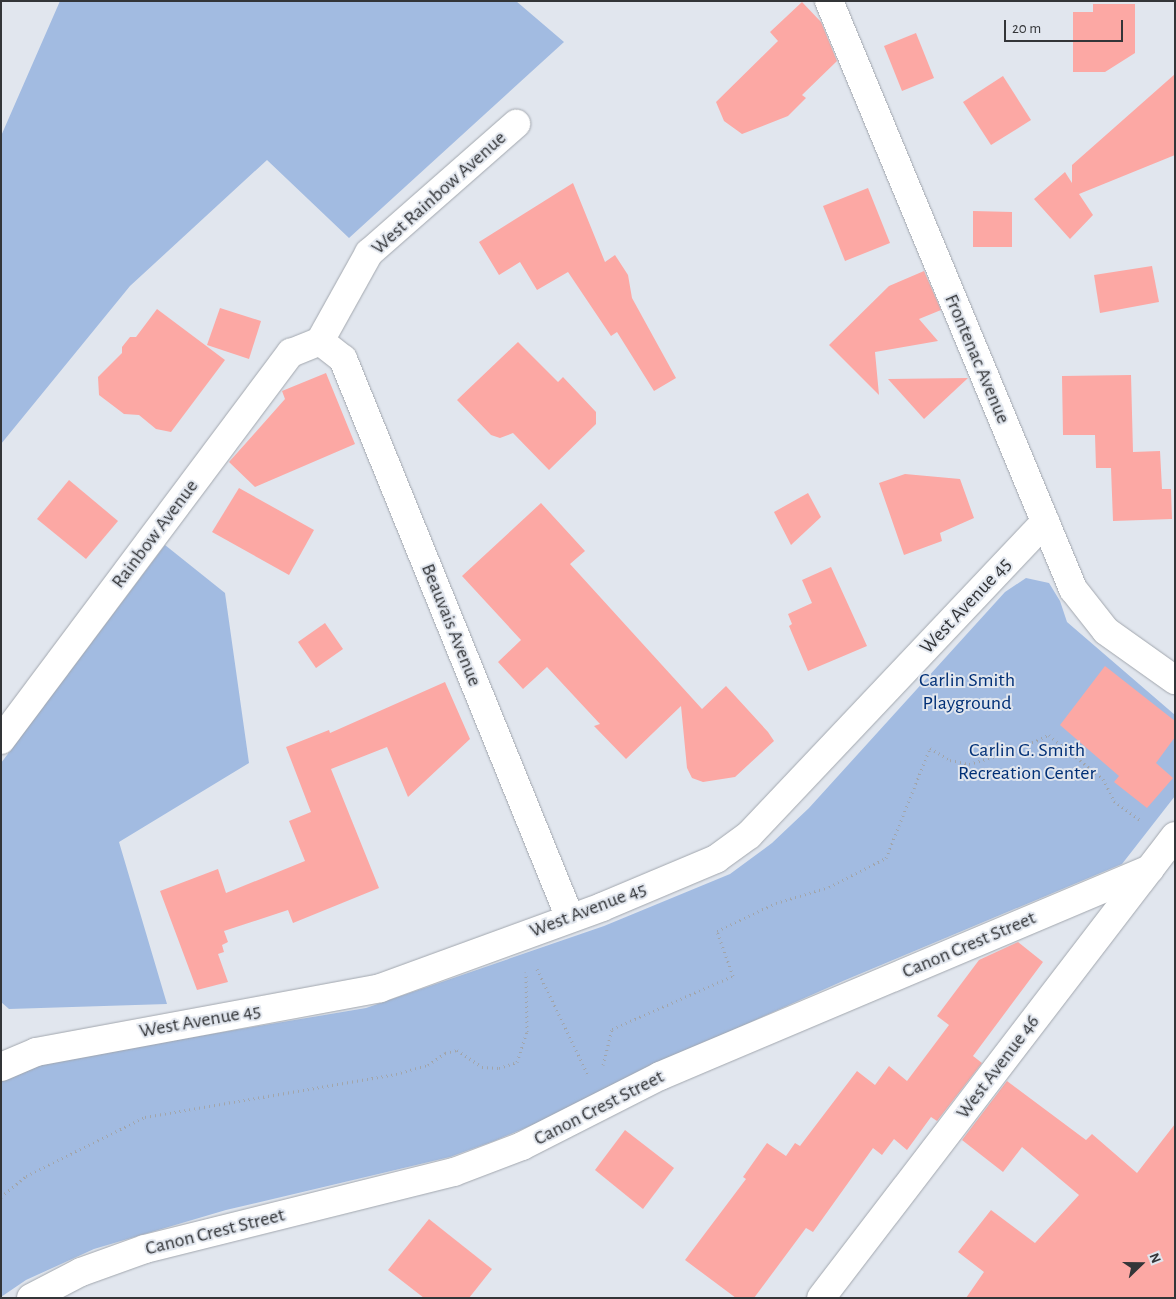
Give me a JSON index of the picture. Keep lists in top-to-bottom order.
{
  "streets": {
    "street": [
      "West Rainbow Avenue",
      "Frontenac Avenue",
      "Rainbow Avenue",
      "West Avenue 45",
      "Beauvais Avenue",
      "Canon Crest Street",
      "West Avenue 46"
    ]
  },
  "crossings": [
    ["West Rainbow Avenue", "Rainbow Avenue"],
    ["West Rainbow Avenue", "Beauvais Avenue"],
    ["Frontenac Avenue", "West Avenue 45"],
    ["Rainbow Avenue", "Beauvais Avenue"],
    ["West Avenue 45", "Beauvais Avenue"],
    ["Canon Crest Street", "West Avenue 46"]
  ],
  "parks": ["Carlin Smith Playground", "Carlin G. Smith Recreation Center"],
  "scale_bar": "20 m",
  "north": "right"
}
